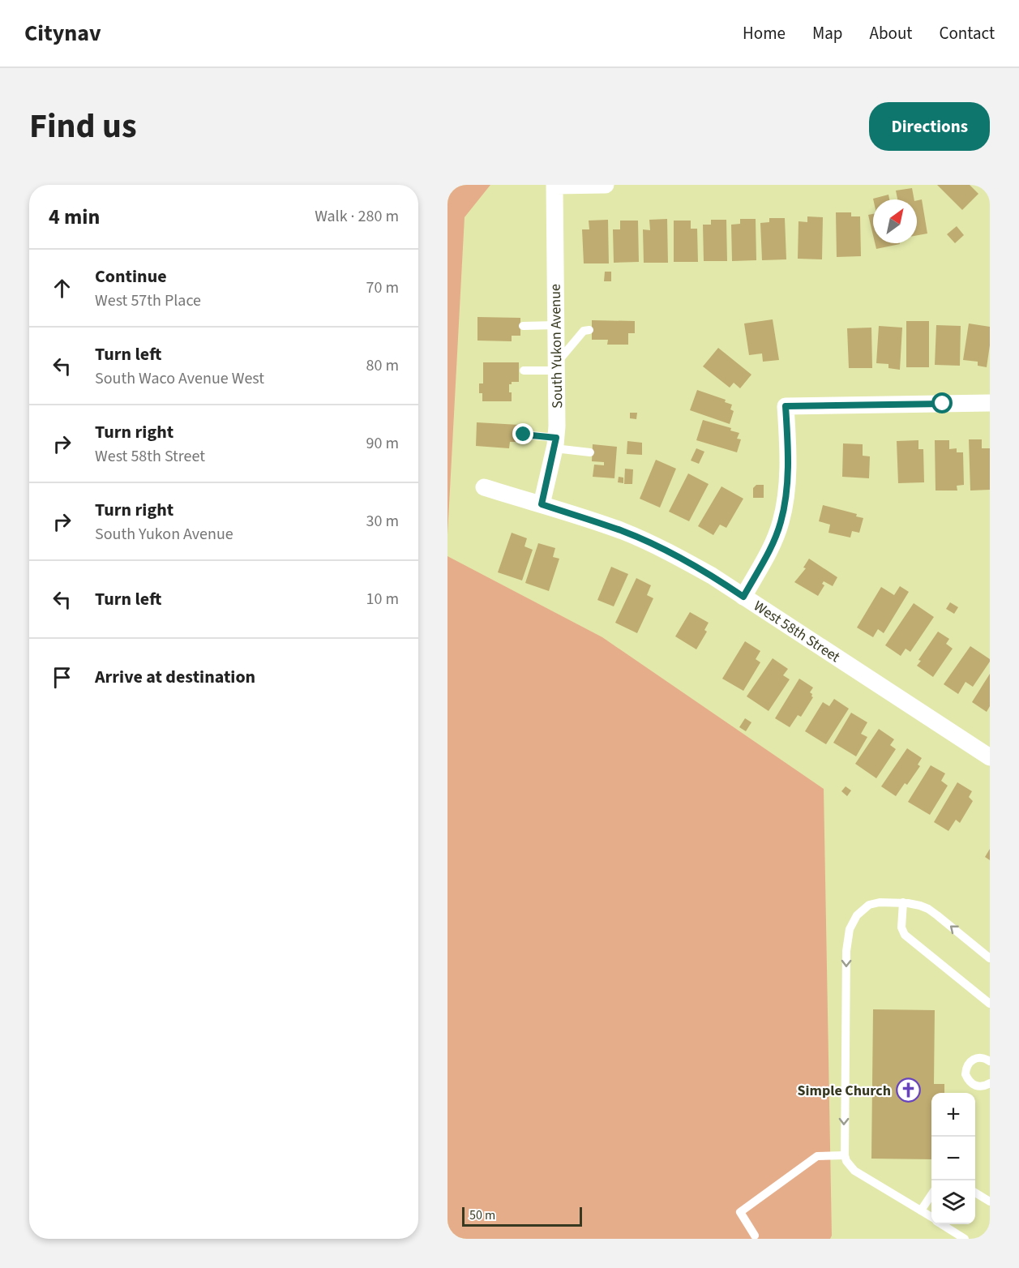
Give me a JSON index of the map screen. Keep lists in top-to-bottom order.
{
  "streets": {
    "street": ["South Yukon Avenue", "West 58th Street"]
  },
  "crossings": [
    ["South Yukon Avenue", "West 58th Street"]
  ],
  "places": {
    "church": ["Simple Church"]
  },
  "scale_bar": "50 m",
  "north": "top right",
  "page": {
    "header": "Citynav",
    "nav": [
      "Home",
      "Map",
      "About",
      "Contact"
    ],
    "title": "Find us",
    "buttons": "Directions",
    "heading": ["4 min", "Walk · 280 m"],
    "list": [
      ["Continue", "West 57th Place", "70 m"],
      ["Turn left", "South Waco Avenue West", "80 m"],
      ["Turn right", "West 58th Street", "90 m"],
      ["Turn right", "South Yukon Avenue", "30 m"],
      ["Turn left", "10 m"],
      "Arrive at destination"
    ],
    "map_buttons": ["+", "−"],
    "scale": "50 m"
  }
}
